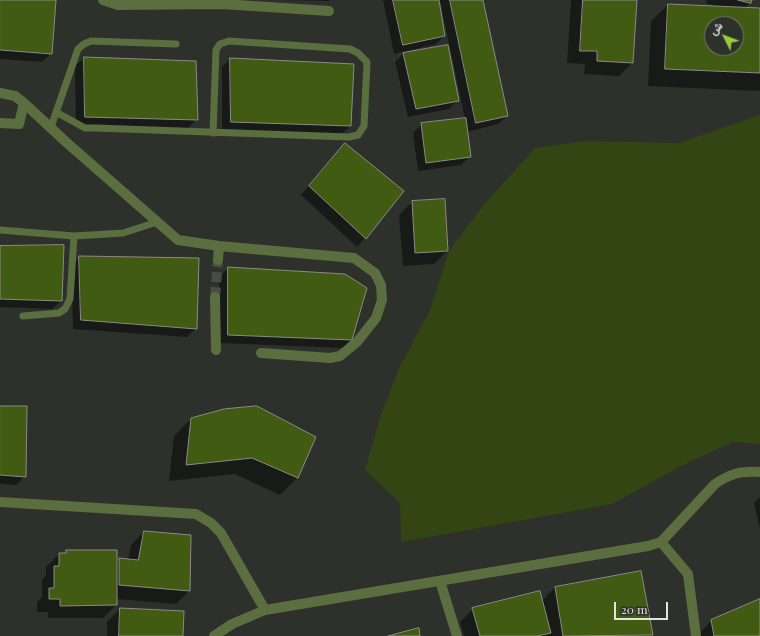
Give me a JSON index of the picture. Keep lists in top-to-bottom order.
{
  "scale_bar": "20 m",
  "north": "top left"
}
